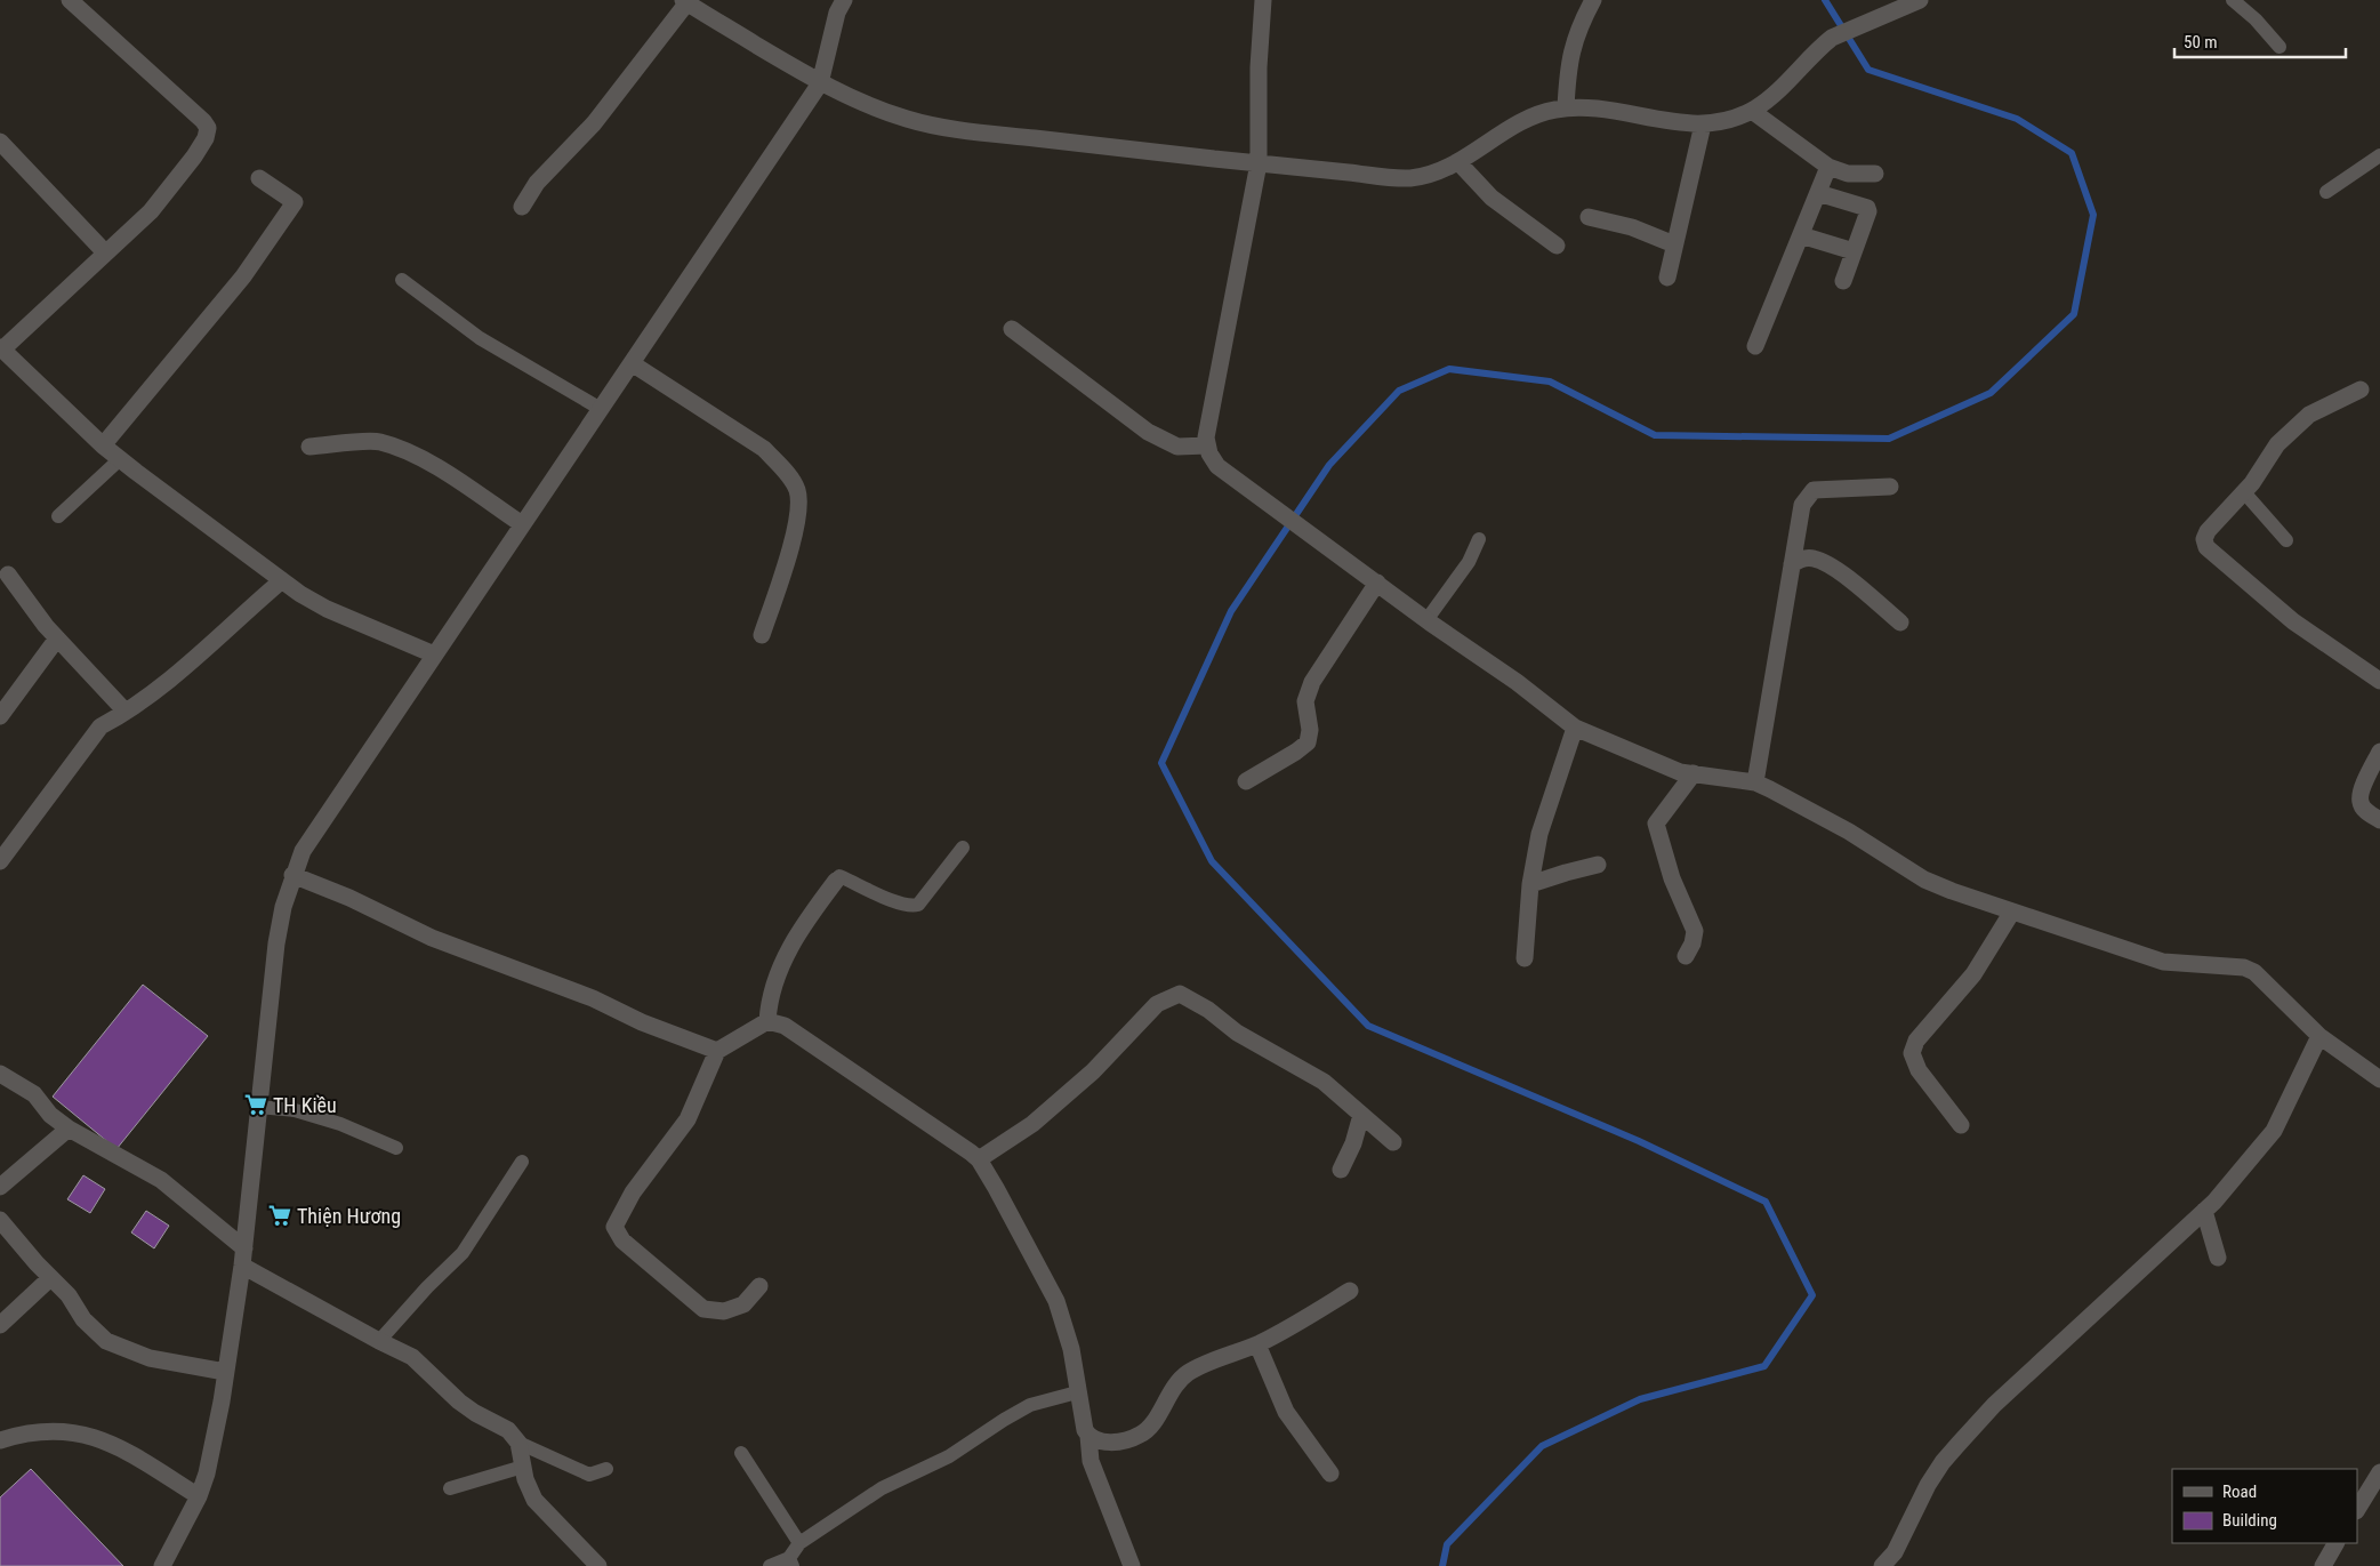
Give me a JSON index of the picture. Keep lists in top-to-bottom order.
{
  "places": {
    "supermarket": ["TH Kiều", "Thiện Hương"]
  },
  "legend": ["Road", "Building"],
  "scale_bar": "50 m"
}
